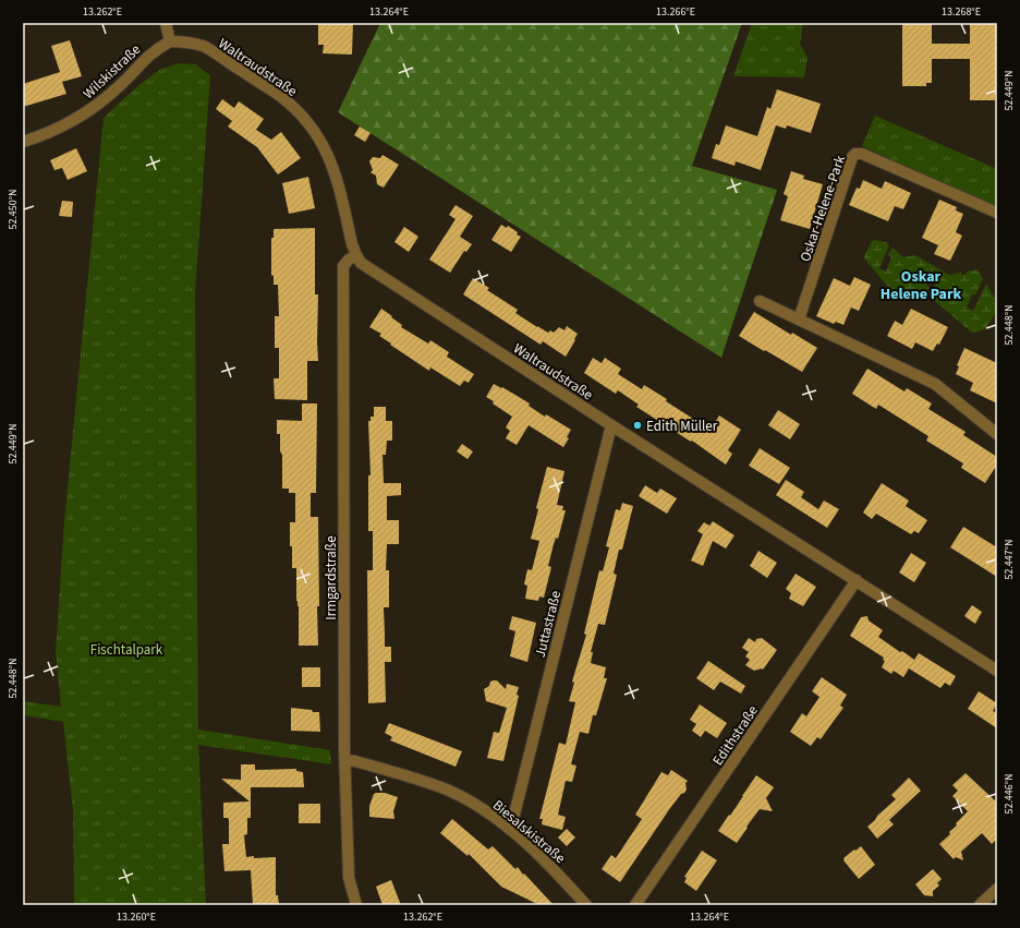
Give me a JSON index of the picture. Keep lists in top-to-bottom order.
{
  "streets": {
    "street": [
      "Waltraudstraße",
      "Wilskistraße",
      "Oskar-Helene-Park",
      "Irmgardstraße",
      "Juttastraße",
      "Edithstraße",
      "Biesalskistraße"
    ]
  },
  "crossings": [
    ["Waltraudstraße", "Wilskistraße"],
    ["Waltraudstraße", "Irmgardstraße"],
    ["Waltraudstraße", "Juttastraße"],
    ["Waltraudstraße", "Edithstraße"],
    ["Irmgardstraße", "Biesalskistraße"],
    ["Juttastraße", "Biesalskistraße"]
  ],
  "districts": ["Oskar Helene Park"],
  "parks": ["Fischtalpark"],
  "places": ["Edith Müller"],
  "coordinates": [
    "13.262°E",
    "13.264°E",
    "13.266°E",
    "13.268°E",
    "52.449°N",
    "52.450°N",
    "52.448°N",
    "52.447°N",
    "52.446°N",
    "13.260°E"
  ]
}
